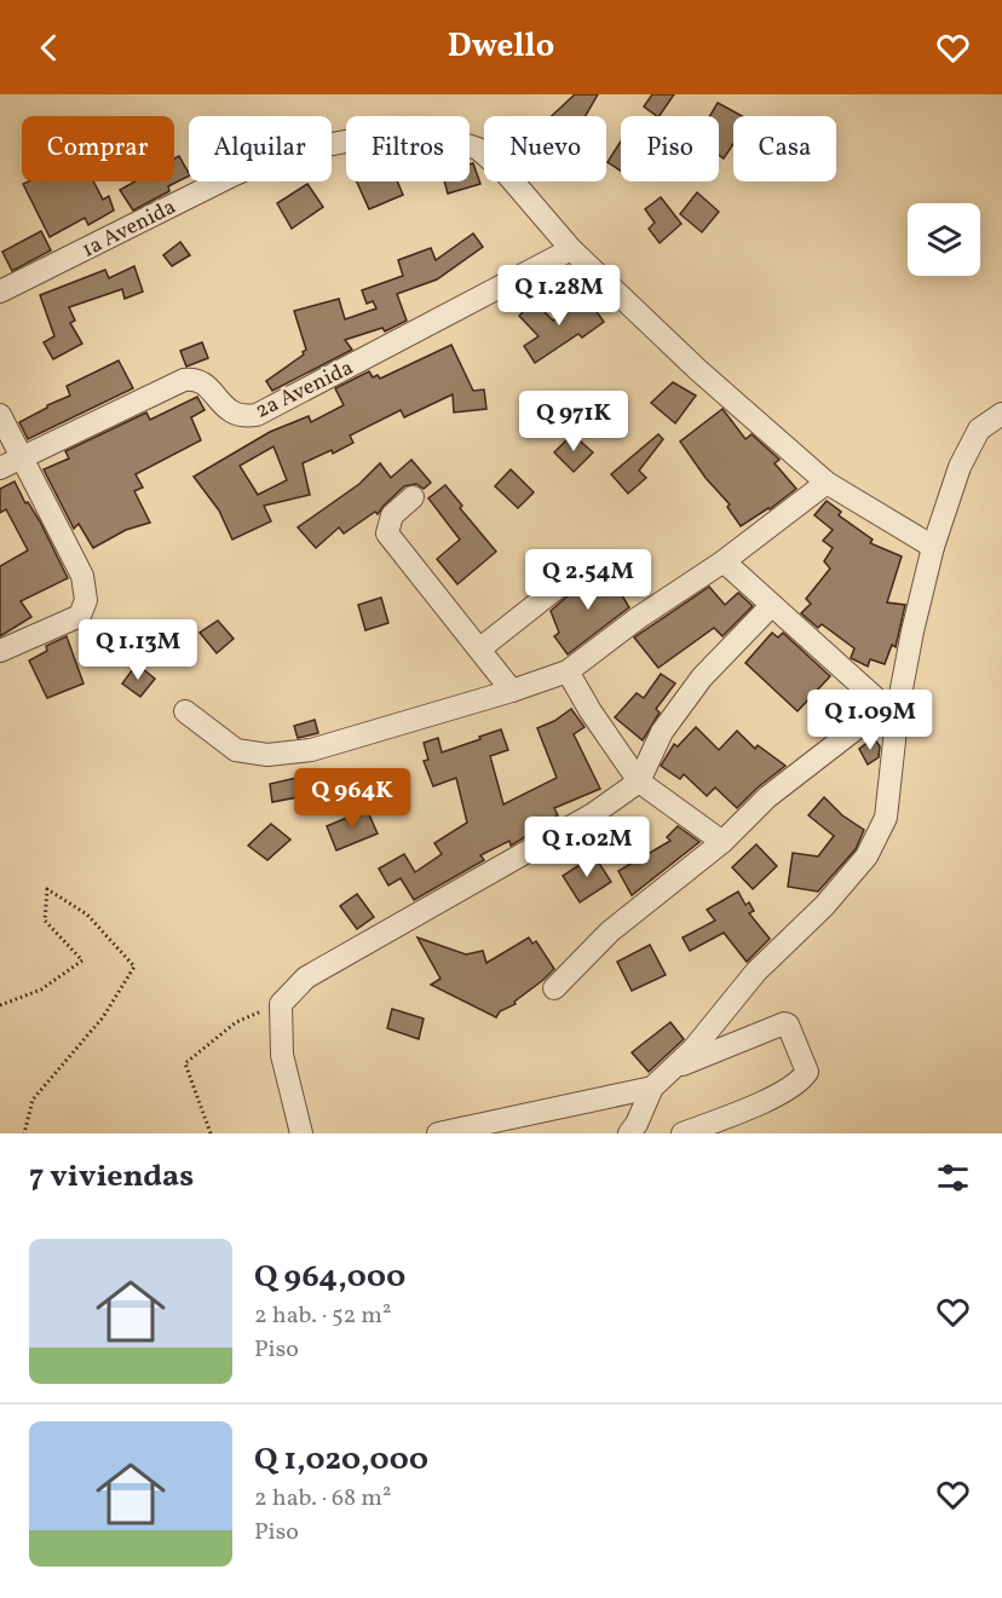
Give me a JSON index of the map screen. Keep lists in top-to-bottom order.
{
  "streets": {
    "street": ["1a Avenida", "2a Avenida"]
  },
  "crossings": [
    ["1a Avenida", "2a Avenida"]
  ],
  "page": {
    "header": "Dwello",
    "chip": [
      "Comprar",
      "Alquilar",
      "Filtros",
      "Nuevo",
      "Piso",
      "Casa"
    ],
    "price": [
      "Q 1.28M",
      "Q 971K",
      "Q 2.54M",
      "Q 1.13M",
      "Q 1.09M",
      "Q 964K",
      "Q 1.02M"
    ],
    "heading": "7 viviendas",
    "list": [
      {
        "name": "Q 964,000",
        "note": "2 hab. · 52 m² · Piso"
      },
      {
        "name": "Q 1,020,000",
        "note": "2 hab. · 68 m² · Piso"
      }
    ]
  }
}
